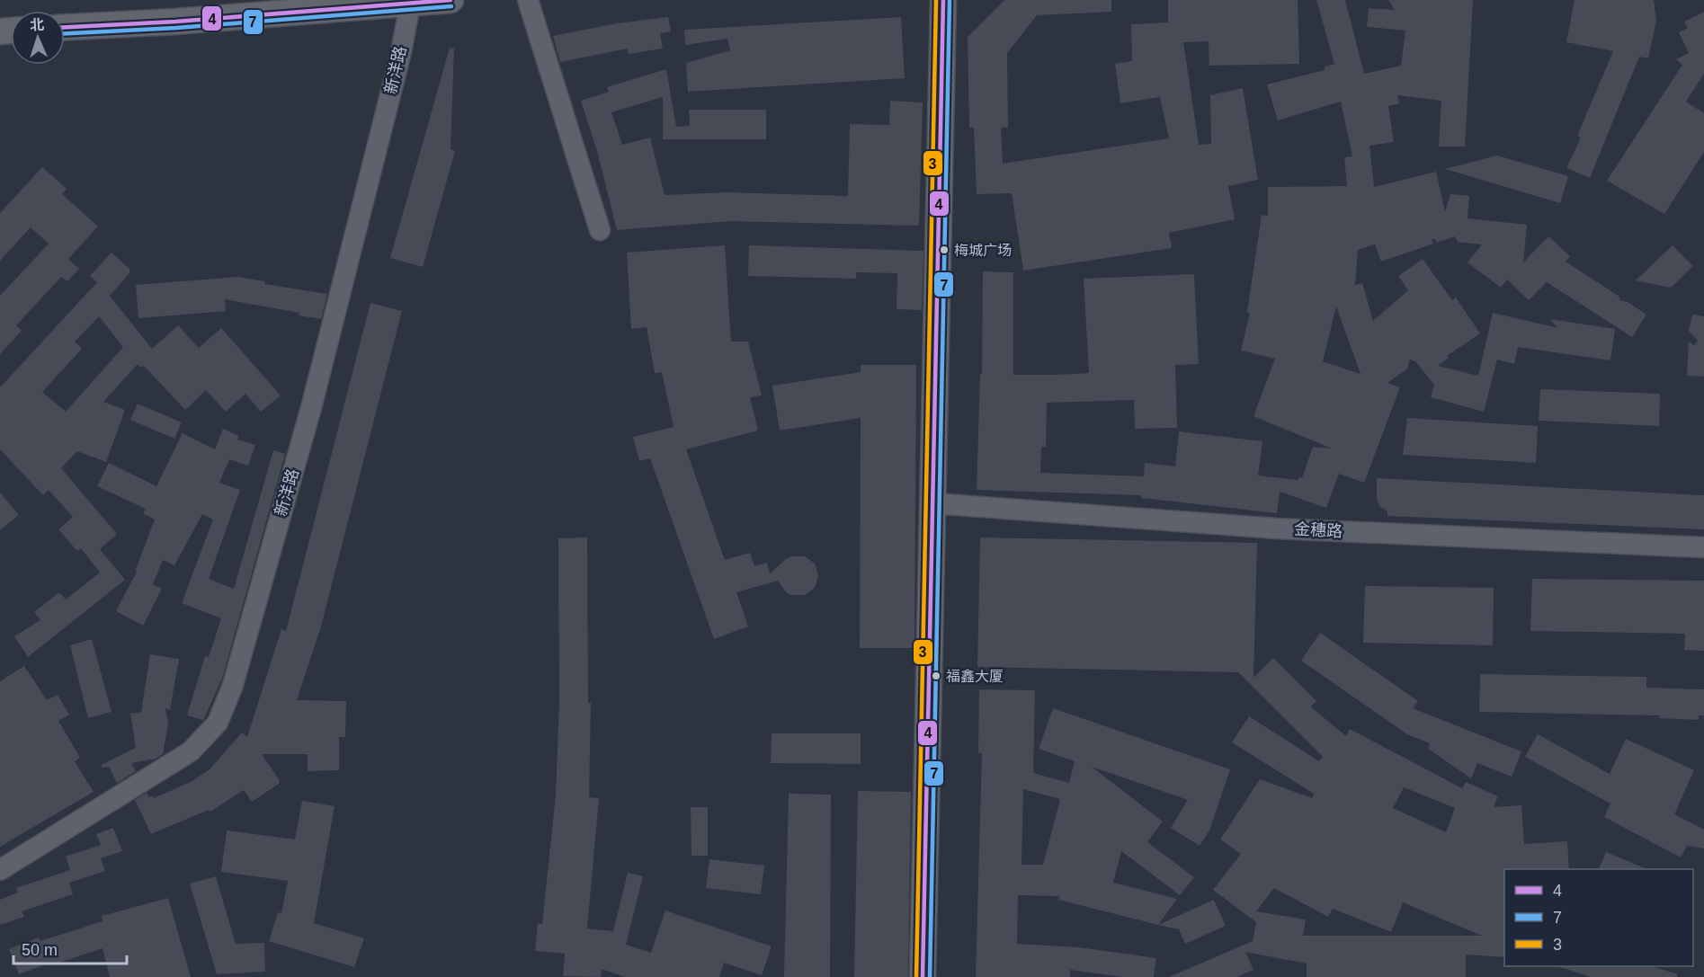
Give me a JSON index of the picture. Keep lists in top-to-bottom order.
{
  "streets": {
    "street": ["新洋路", "金穗路"]
  },
  "places": ["梅城广场", "福鑫大厦"],
  "lines": ["transit line 4", "transit line 7", "transit line 3"],
  "legend": ["4", "7", "3"],
  "scale_bar": "50 m",
  "north": "top"
}
